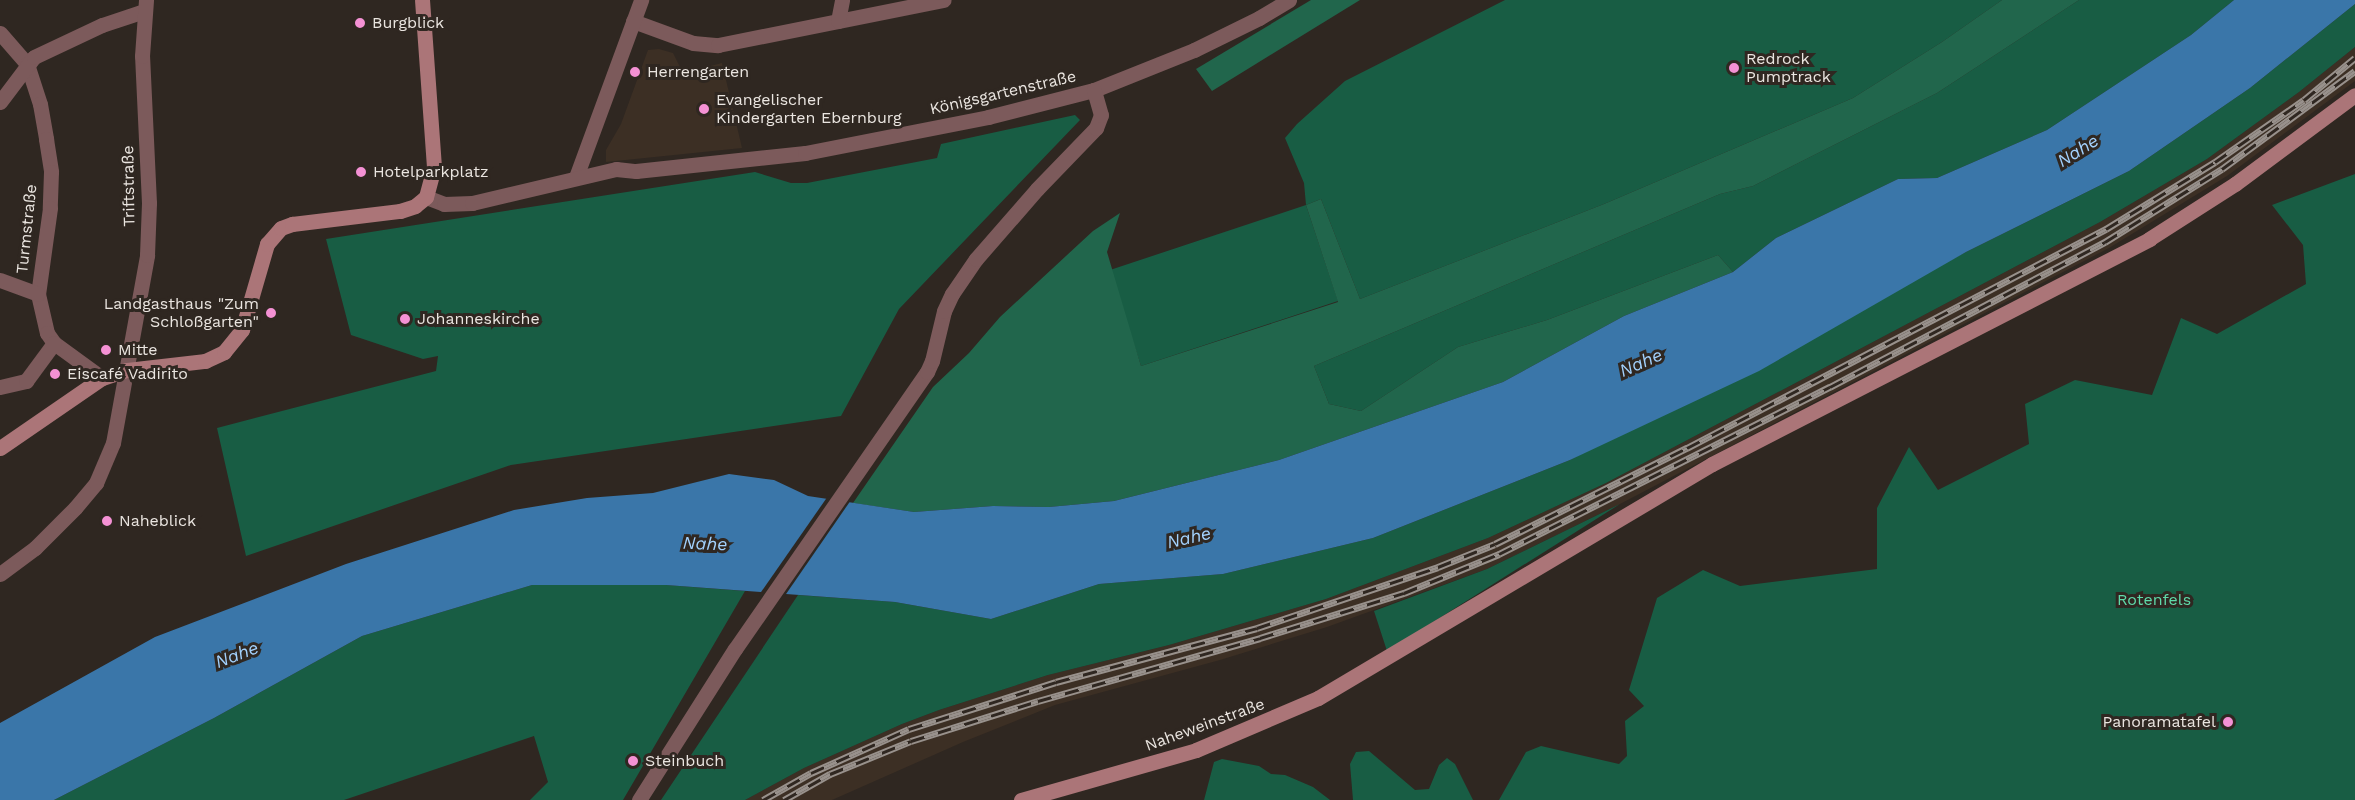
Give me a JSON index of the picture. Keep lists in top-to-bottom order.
{
  "streets": {
    "main road": ["Naheweinstraße"],
    "street": ["Königsgartenstraße", "Triftstraße", "Turmstraße"]
  },
  "water": ["Nahe"],
  "parks": ["Rotenfels"],
  "places": [
    "Burgblick",
    "Redrock Pumptrack",
    "Herrengarten",
    "Evangelischer Kindergarten Ebernburg",
    "Hotelparkplatz",
    "Landgasthaus \"Zum Schloßgarten\"",
    "Johanneskirche",
    "Mitte",
    "Eiscafé Vadirito",
    "Naheblick",
    "Panoramatafel",
    "Steinbuch"
  ]
}
